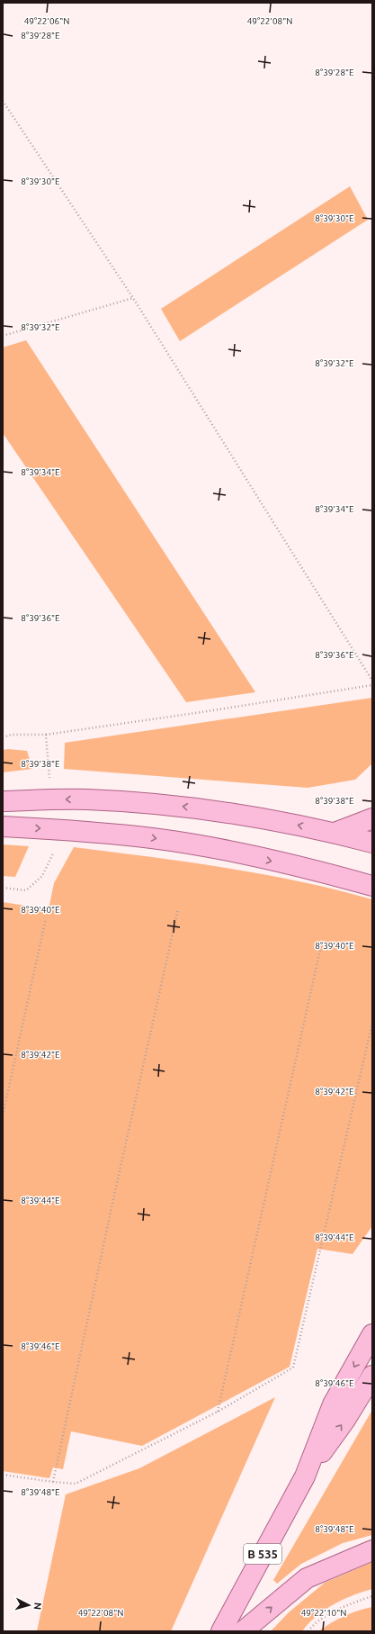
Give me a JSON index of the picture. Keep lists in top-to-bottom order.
{
  "streets": {
    "main road": ["B 535"]
  },
  "north": "right",
  "coordinates": [
    "49°22'06\"N",
    "49°22'08\"N",
    "8°39'28\"E",
    "8°39'30\"E",
    "8°39'32\"E",
    "8°39'34\"E",
    "8°39'36\"E",
    "8°39'38\"E",
    "8°39'40\"E",
    "8°39'42\"E",
    "8°39'44\"E",
    "8°39'46\"E",
    "8°39'48\"E",
    "49°22'10\"N"
  ]
}
